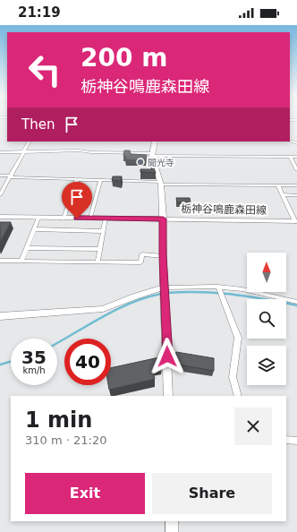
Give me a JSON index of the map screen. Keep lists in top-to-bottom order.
{
  "streets": {
    "main road": ["栃神谷鳴鹿森田線"]
  },
  "places": ["聞光寺"],
  "north": "top",
  "page": {
    "status": "21:19",
    "turn": ["200 m", "栃神谷鳴鹿森田線"],
    "then": "Then",
    "speed": "35 km/h",
    "limit": "40",
    "heading": ["1 min", "310 m · 21:20"],
    "buttons": ["Exit", "Share"]
  }
}
